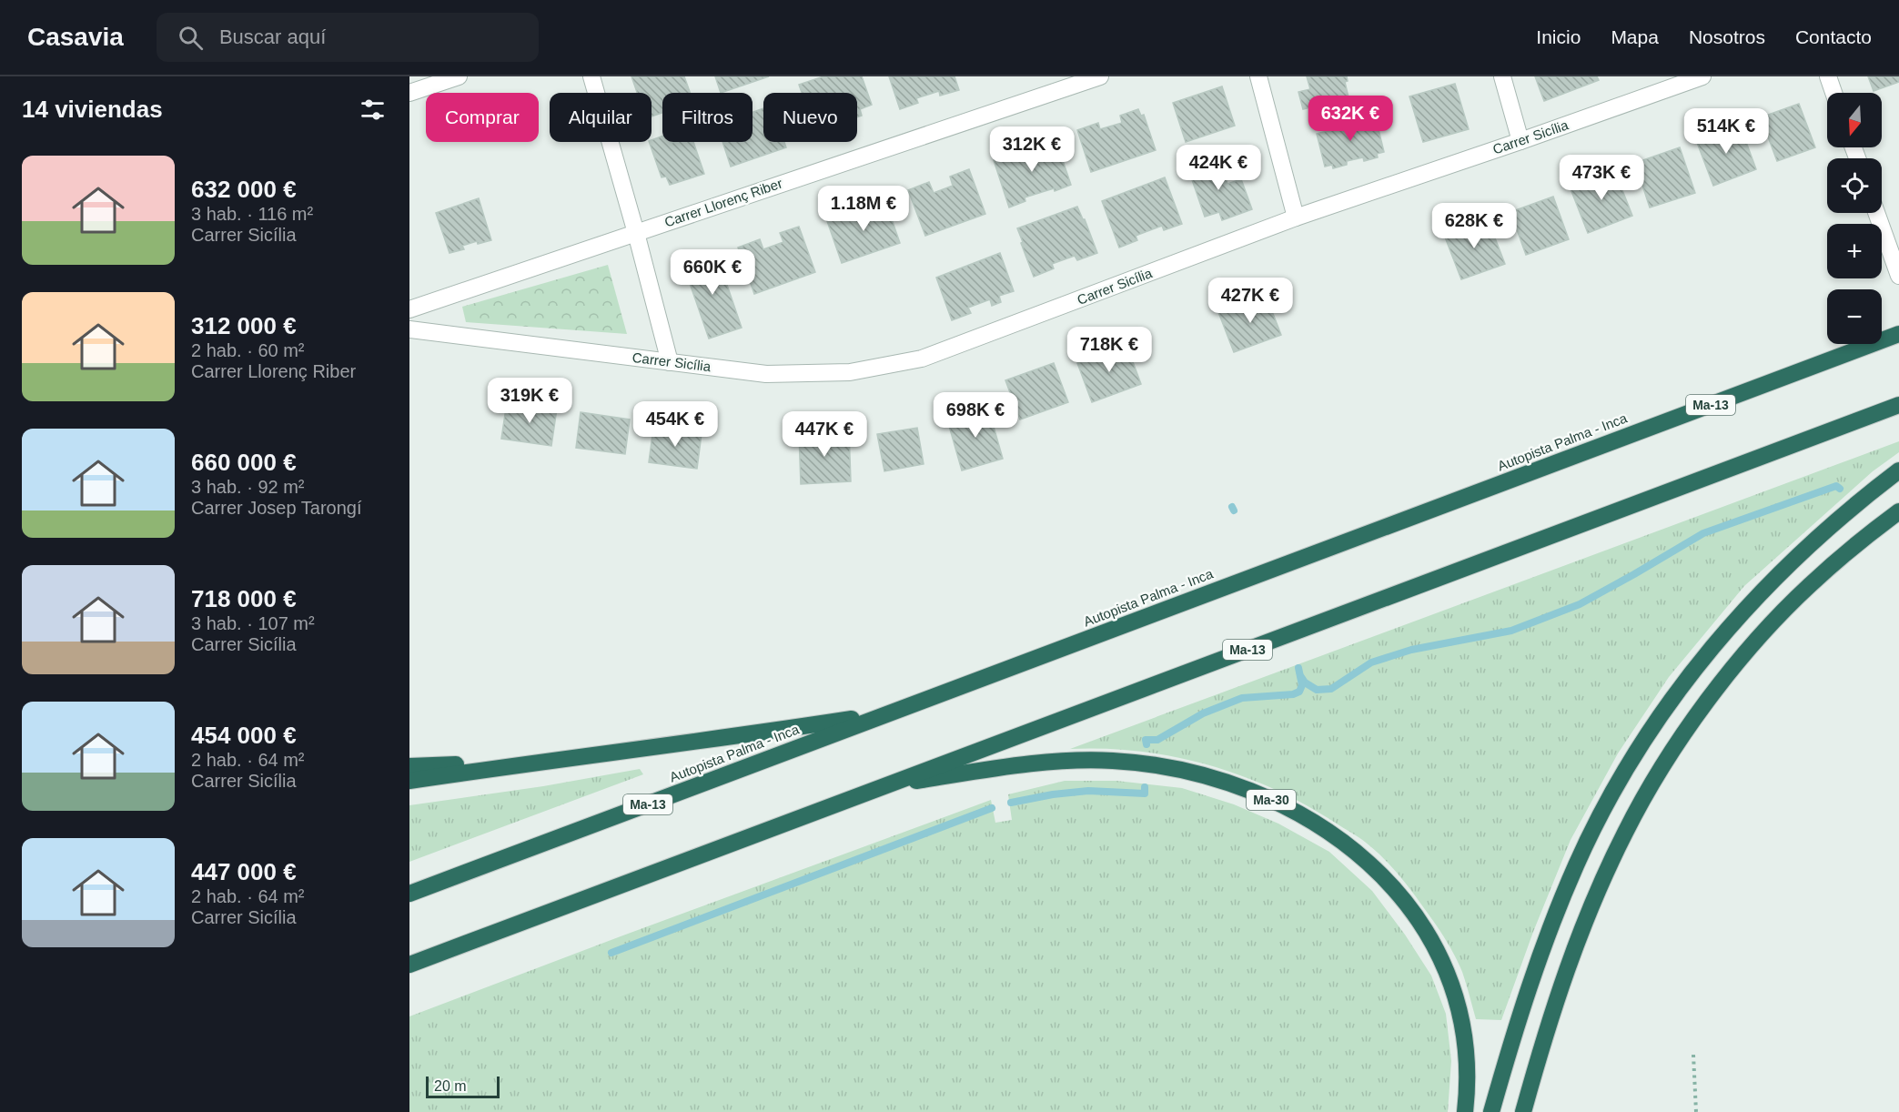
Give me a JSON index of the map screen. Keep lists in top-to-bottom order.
{
  "streets": {
    "highway": ["Ma-13", "Autopista Palma - Inca", "Ma-30"],
    "street": ["Carrer Sicília", "Carrer Llorenç Riber"]
  },
  "crossings": [
    ["Ma-13", "Ma-30"]
  ],
  "scale_bar": "20 m",
  "north": "bottom",
  "page": {
    "header": "Casavia",
    "search": "Buscar aquí",
    "nav": [
      "Inicio",
      "Mapa",
      "Nosotros",
      "Contacto"
    ],
    "heading": "14 viviendas",
    "map_buttons": ["+", "−"],
    "chip": [
      "Comprar",
      "Alquilar",
      "Filtros",
      "Nuevo"
    ],
    "price": [
      "632K €",
      "514K €",
      "312K €",
      "424K €",
      "473K €",
      "1.18M €",
      "628K €",
      "660K €",
      "427K €",
      "718K €",
      "319K €",
      "698K €",
      "454K €",
      "447K €"
    ],
    "list": [
      {
        "name": "632 000 €",
        "note": "3 hab. · 116 m² · Carrer Sicília"
      },
      {
        "name": "312 000 €",
        "note": "2 hab. · 60 m² · Carrer Llorenç Riber"
      },
      {
        "name": "660 000 €",
        "note": "3 hab. · 92 m² · Carrer Josep Tarongí"
      },
      {
        "name": "718 000 €",
        "note": "3 hab. · 107 m² · Carrer Sicília"
      },
      {
        "name": "454 000 €",
        "note": "2 hab. · 64 m² · Carrer Sicília"
      },
      {
        "name": "447 000 €",
        "note": "2 hab. · 64 m² · Carrer Sicília"
      }
    ],
    "scale": "20 m"
  }
}
